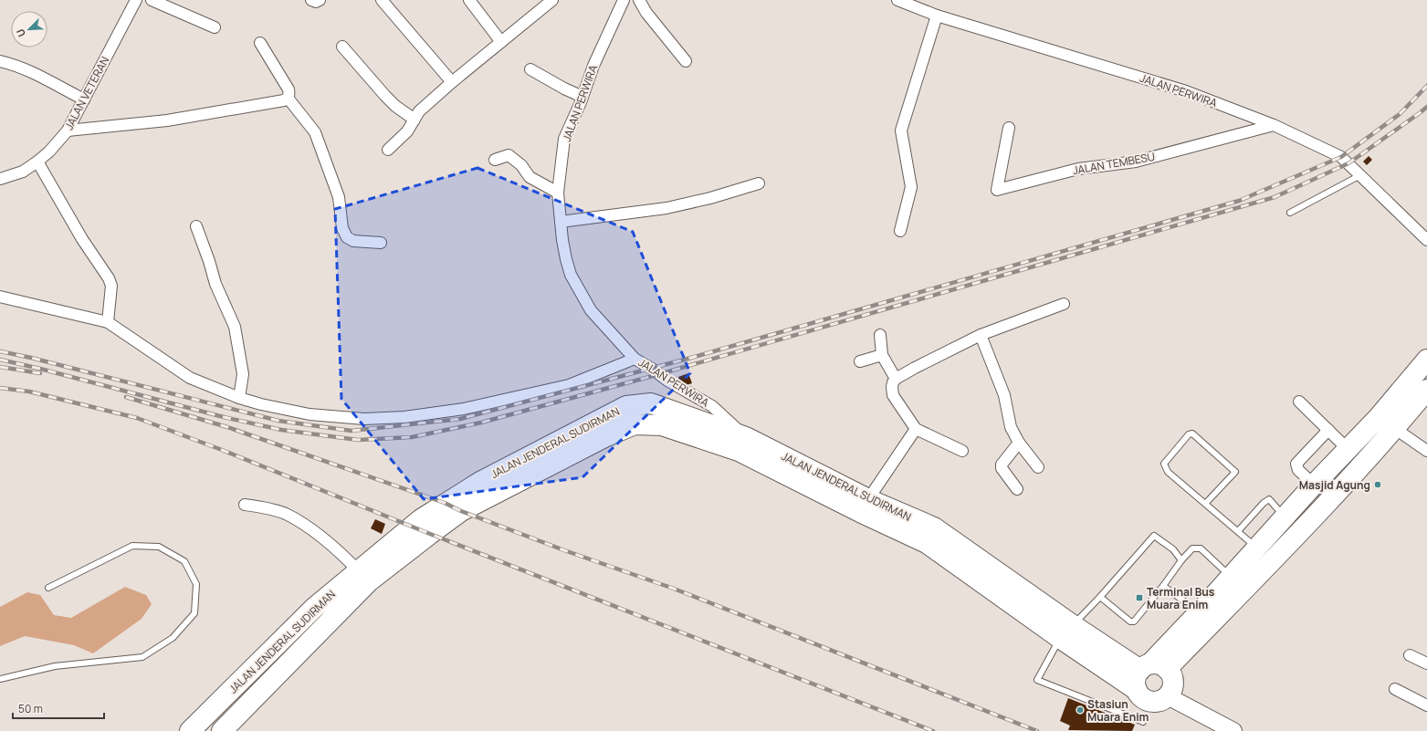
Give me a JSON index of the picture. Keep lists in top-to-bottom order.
{
  "streets": {
    "highway": ["JALAN JENDERAL SUDIRMAN"],
    "street": ["JALAN PERWIRA", "JALAN VETERAN", "JALAN TEMBESU"]
  },
  "crossings": [
    ["JALAN PERWIRA", "JALAN TEMBESU"],
    ["JALAN PERWIRA", "JALAN JENDERAL SUDIRMAN"]
  ],
  "places": {
    "other": ["Masjid Agung", "Stasiun Muara Enim"],
    "transit": ["Terminal Bus Muara Enim"]
  },
  "scale_bar": "50 m",
  "north": "bottom left"
}
